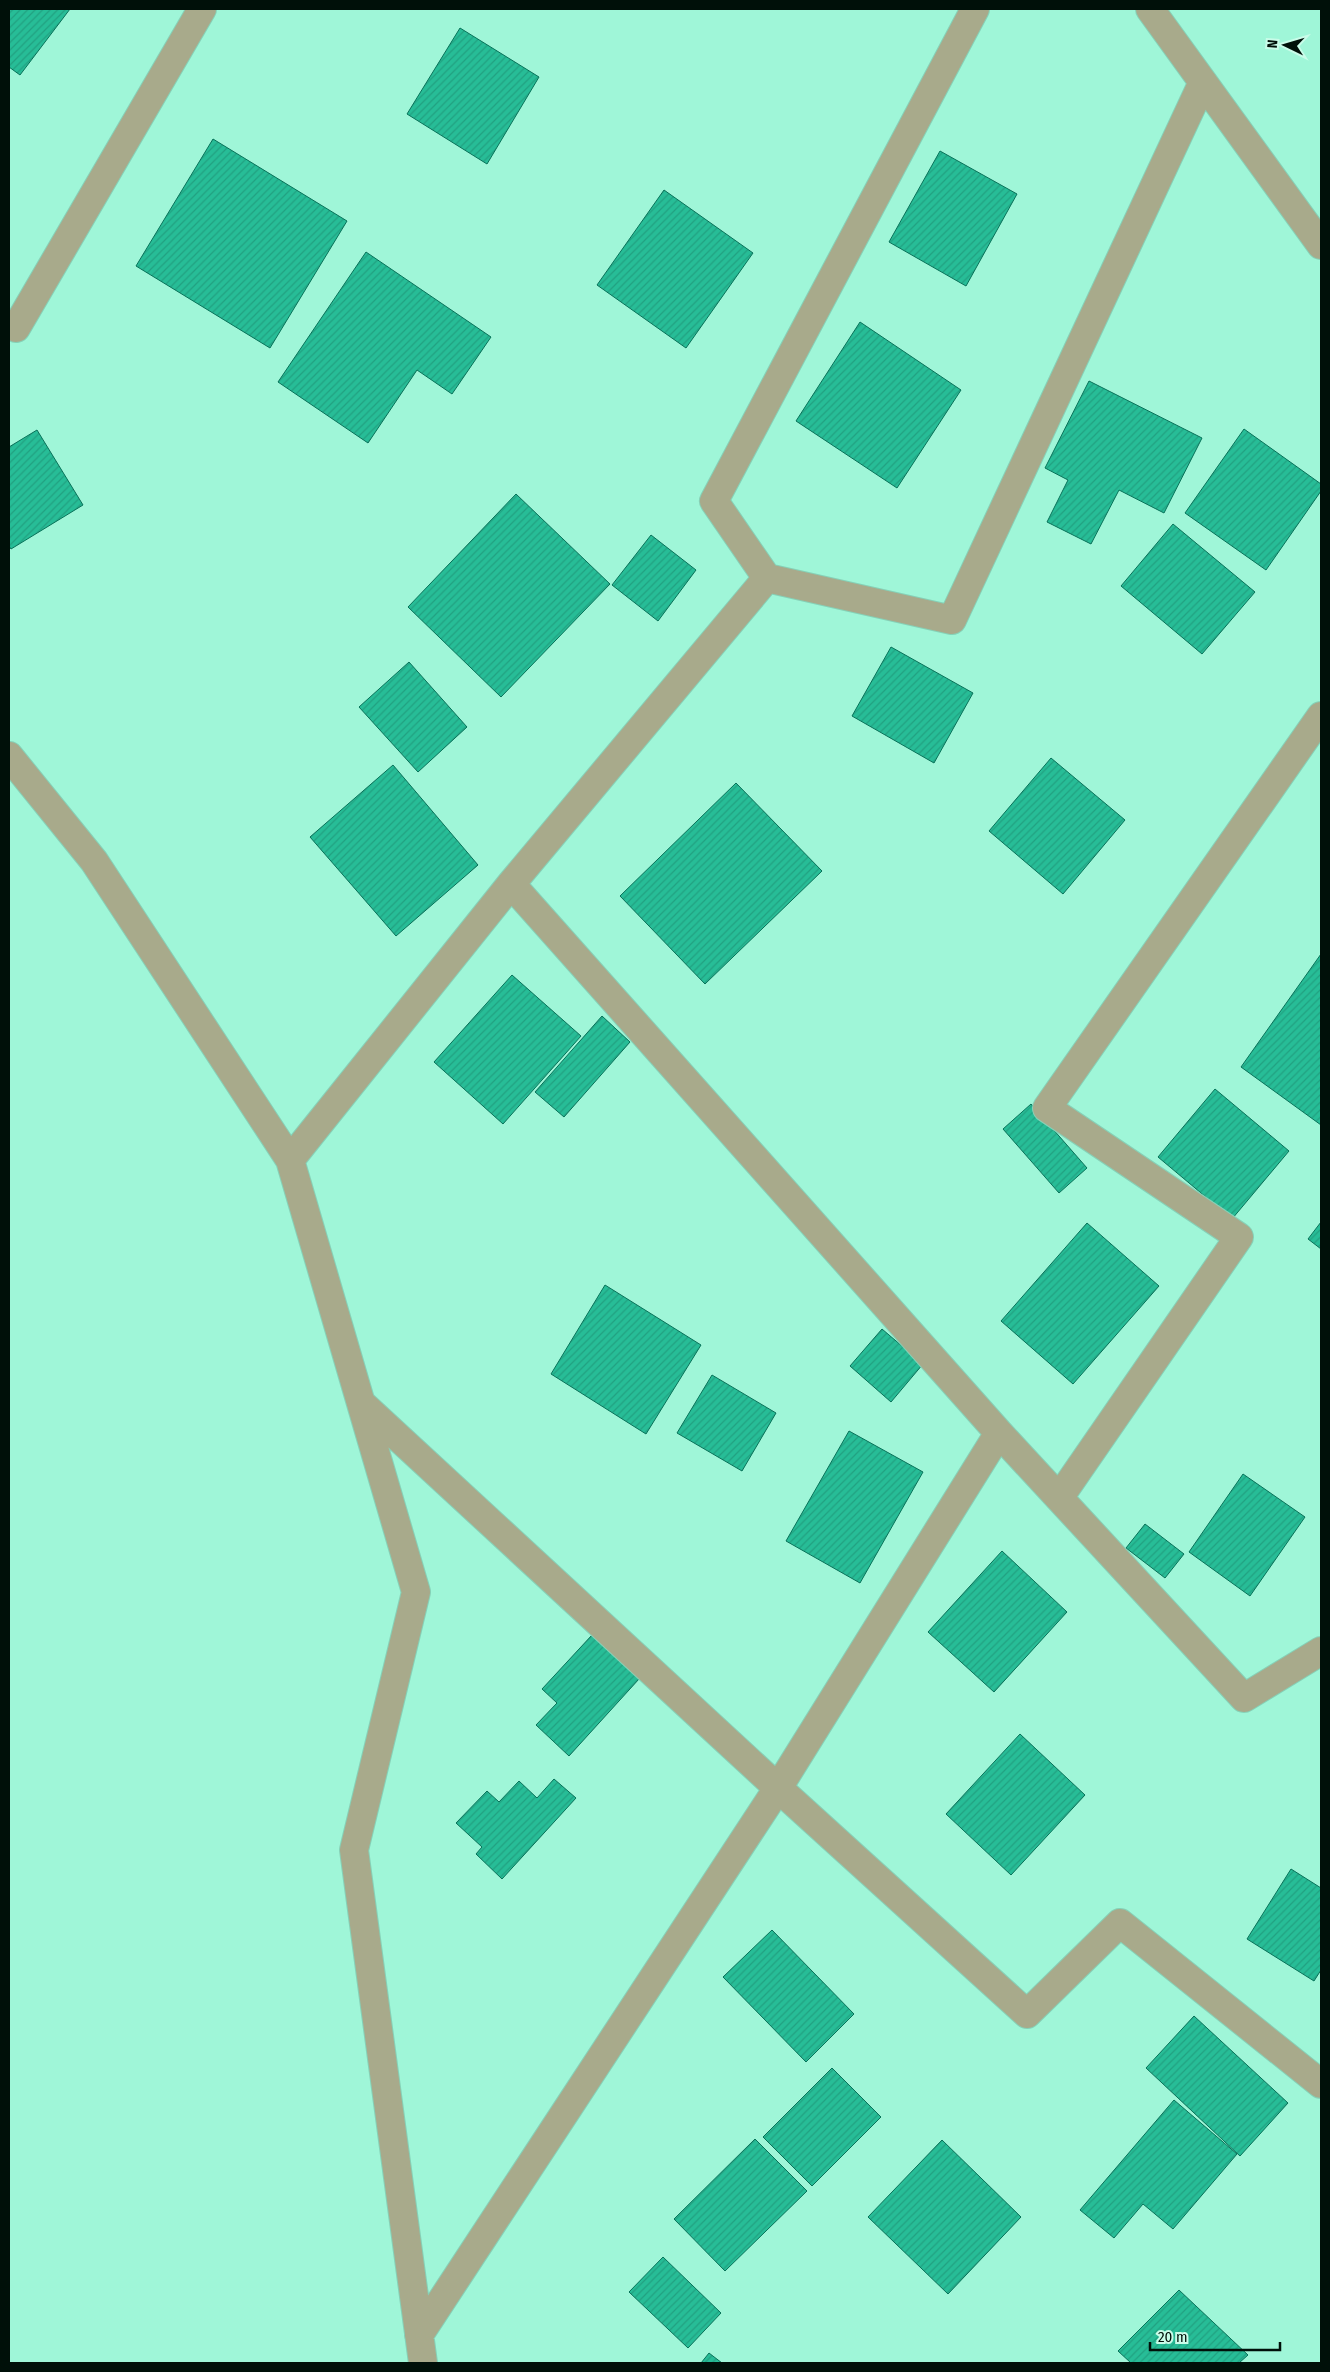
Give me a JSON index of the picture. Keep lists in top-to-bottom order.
{
  "scale_bar": "20 m",
  "north": "left"
}
